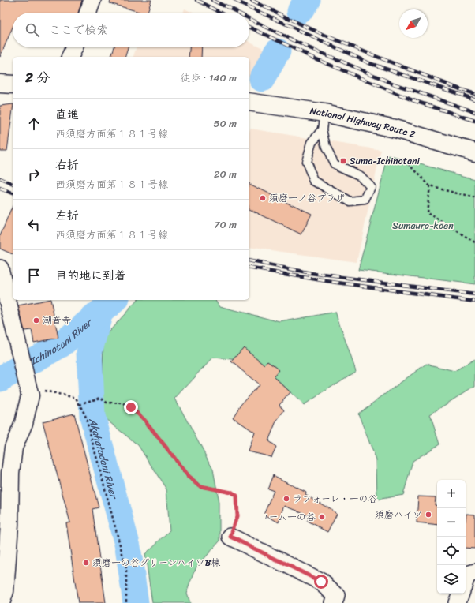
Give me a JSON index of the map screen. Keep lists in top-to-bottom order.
{
  "streets": {
    "main road": ["National Highway Route 2"]
  },
  "water": ["Ichinotani River", "Akahatadani River"],
  "parks": ["Sumaura-kōen"],
  "places": {
    "transit": ["Suma-Ichinotani"],
    "other": [
      "須磨一ノ谷プラザ",
      "潮音寺",
      "ラフォーレ・一の谷",
      "須磨ハイツ",
      "コーム一の谷",
      "須磨一の谷グリーンハイツB棟"
    ]
  },
  "north": "bottom left",
  "page": {
    "search": "ここで検索",
    "heading": ["2 分", "徒歩 · 140 m"],
    "list": [
      ["直進", "西須磨方面第１８１号線", "50 m"],
      ["右折", "西須磨方面第１８１号線", "20 m"],
      ["左折", "西須磨方面第１８１号線", "70 m"],
      "目的地に到着"
    ],
    "map_buttons": ["+", "−"]
  }
}
